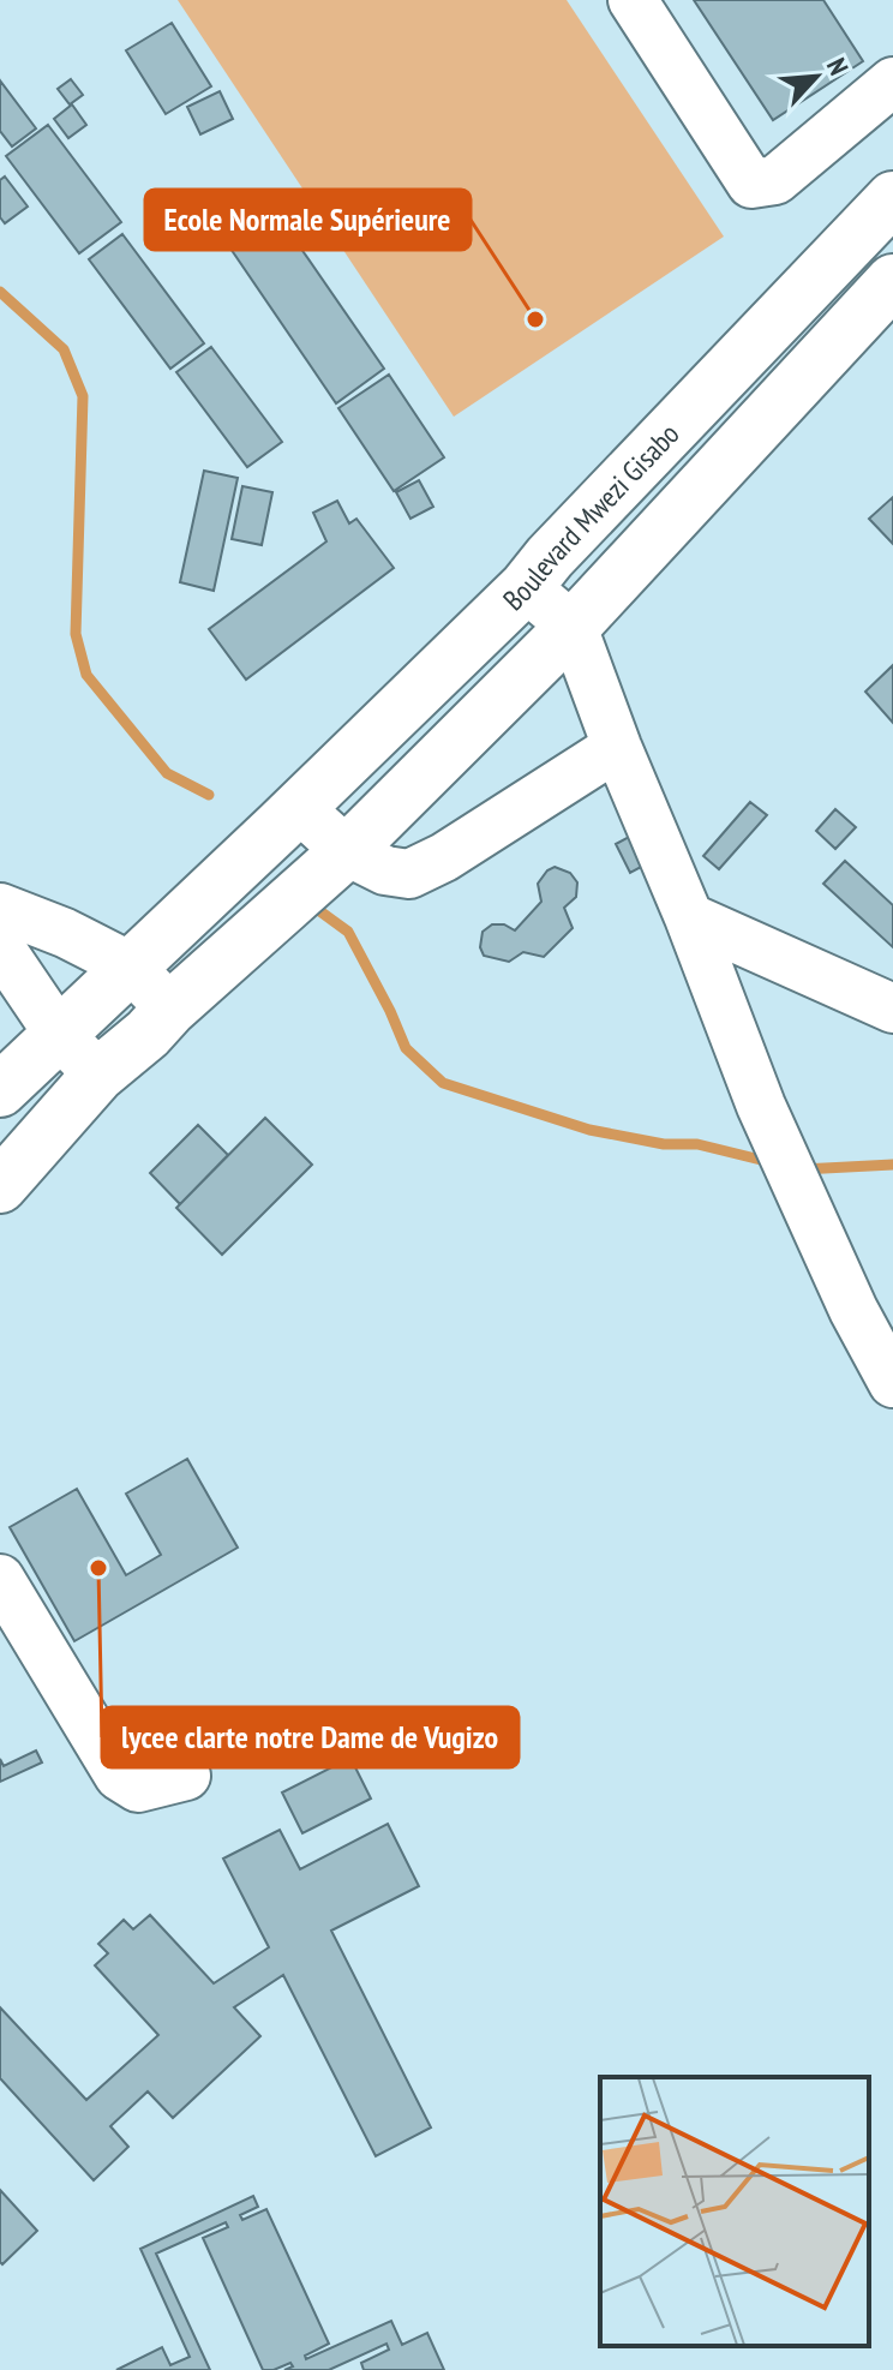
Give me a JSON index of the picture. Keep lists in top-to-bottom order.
{
  "streets": {
    "main road": ["Boulevard Mwezi Gisabo"]
  },
  "places": ["Ecole Normale Supérieure", "lycee clarte notre Dame de Vugizo"],
  "north": "top right"
}
